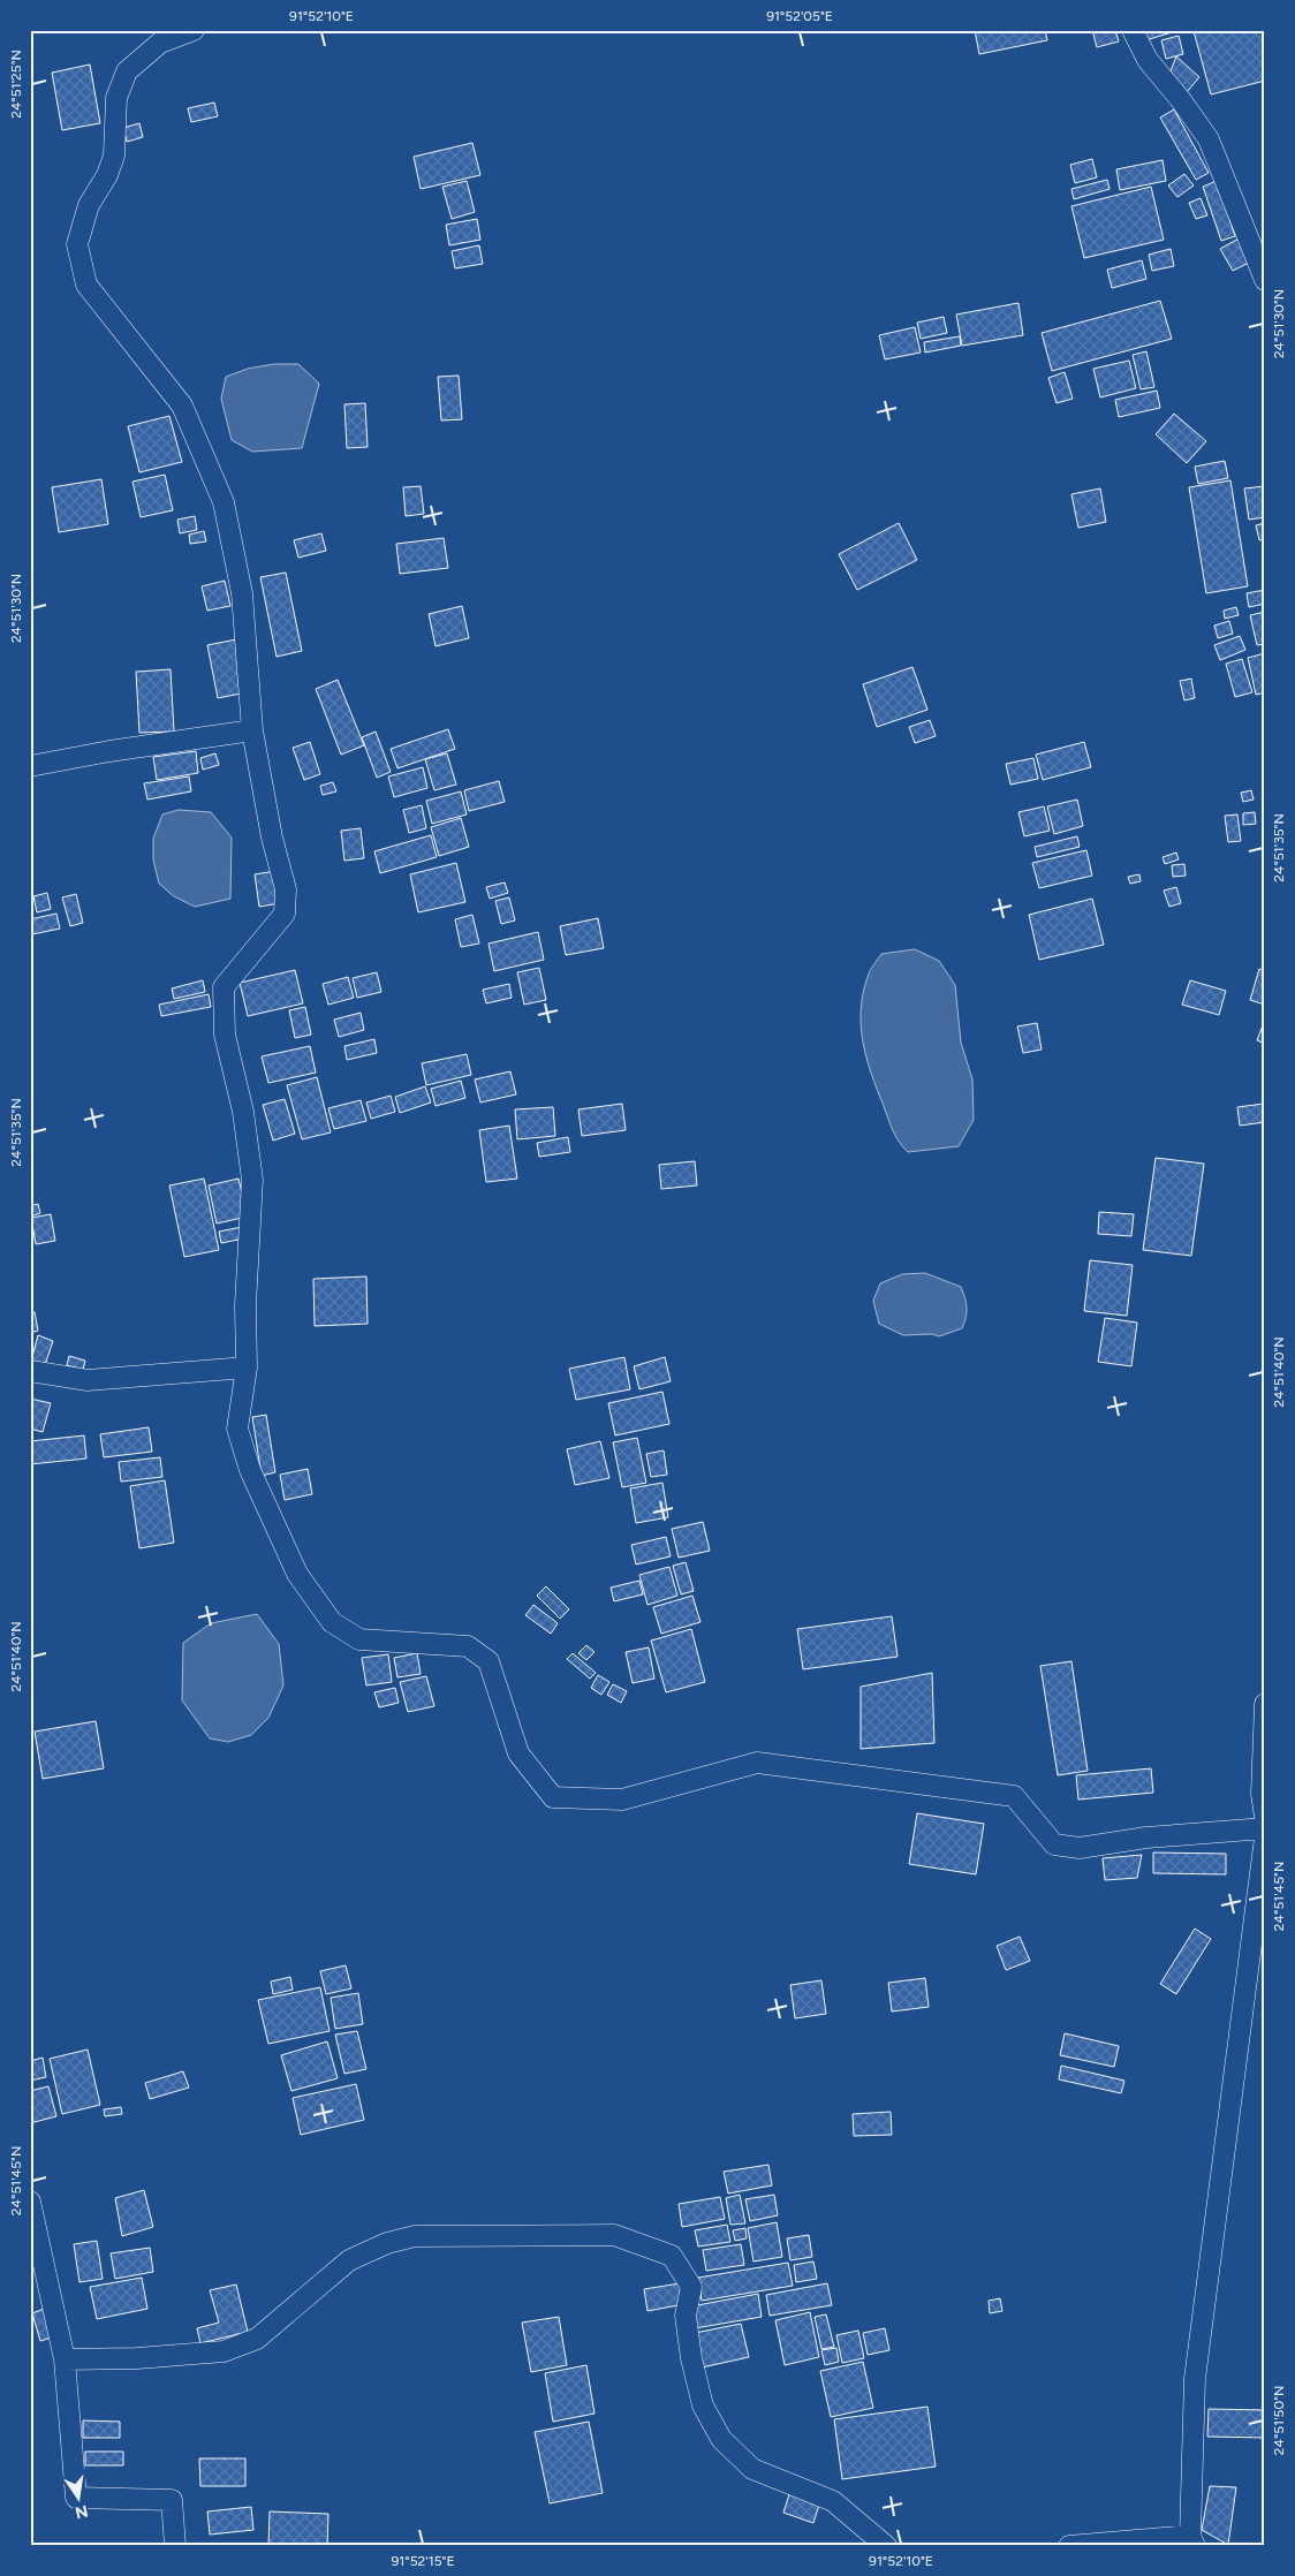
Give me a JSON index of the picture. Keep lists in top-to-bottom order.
{
  "north": "bottom",
  "coordinates": [
    "91°52'10\"E",
    "91°52'05\"E",
    "24°51'25\"N",
    "24°51'30\"N",
    "24°51'35\"N",
    "24°51'40\"N",
    "24°51'45\"N",
    "24°51'50\"N",
    "91°52'15\"E"
  ]
}
